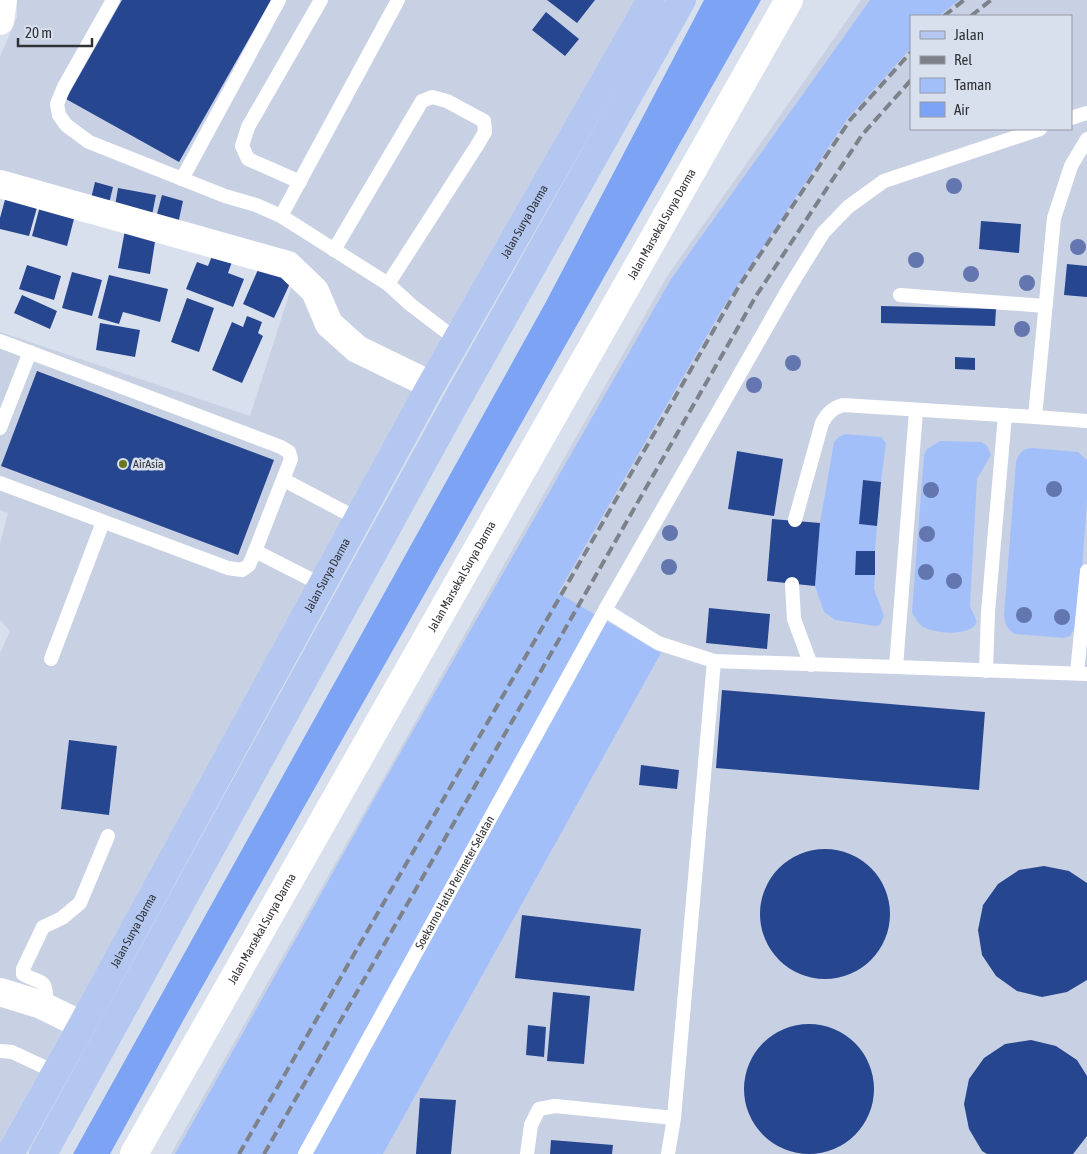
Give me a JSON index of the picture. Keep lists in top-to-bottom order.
{
  "streets": {
    "main road": ["Jalan Surya Darma"],
    "street": ["Jalan Marsekal Surya Darma"],
    "lane": ["Soekarno Hatta Perimeter Selatan"]
  },
  "places": ["AirAsia"],
  "legend": [
    "Jalan",
    "Rel",
    "Taman",
    "Air"
  ],
  "scale_bar": "20 m"
}
